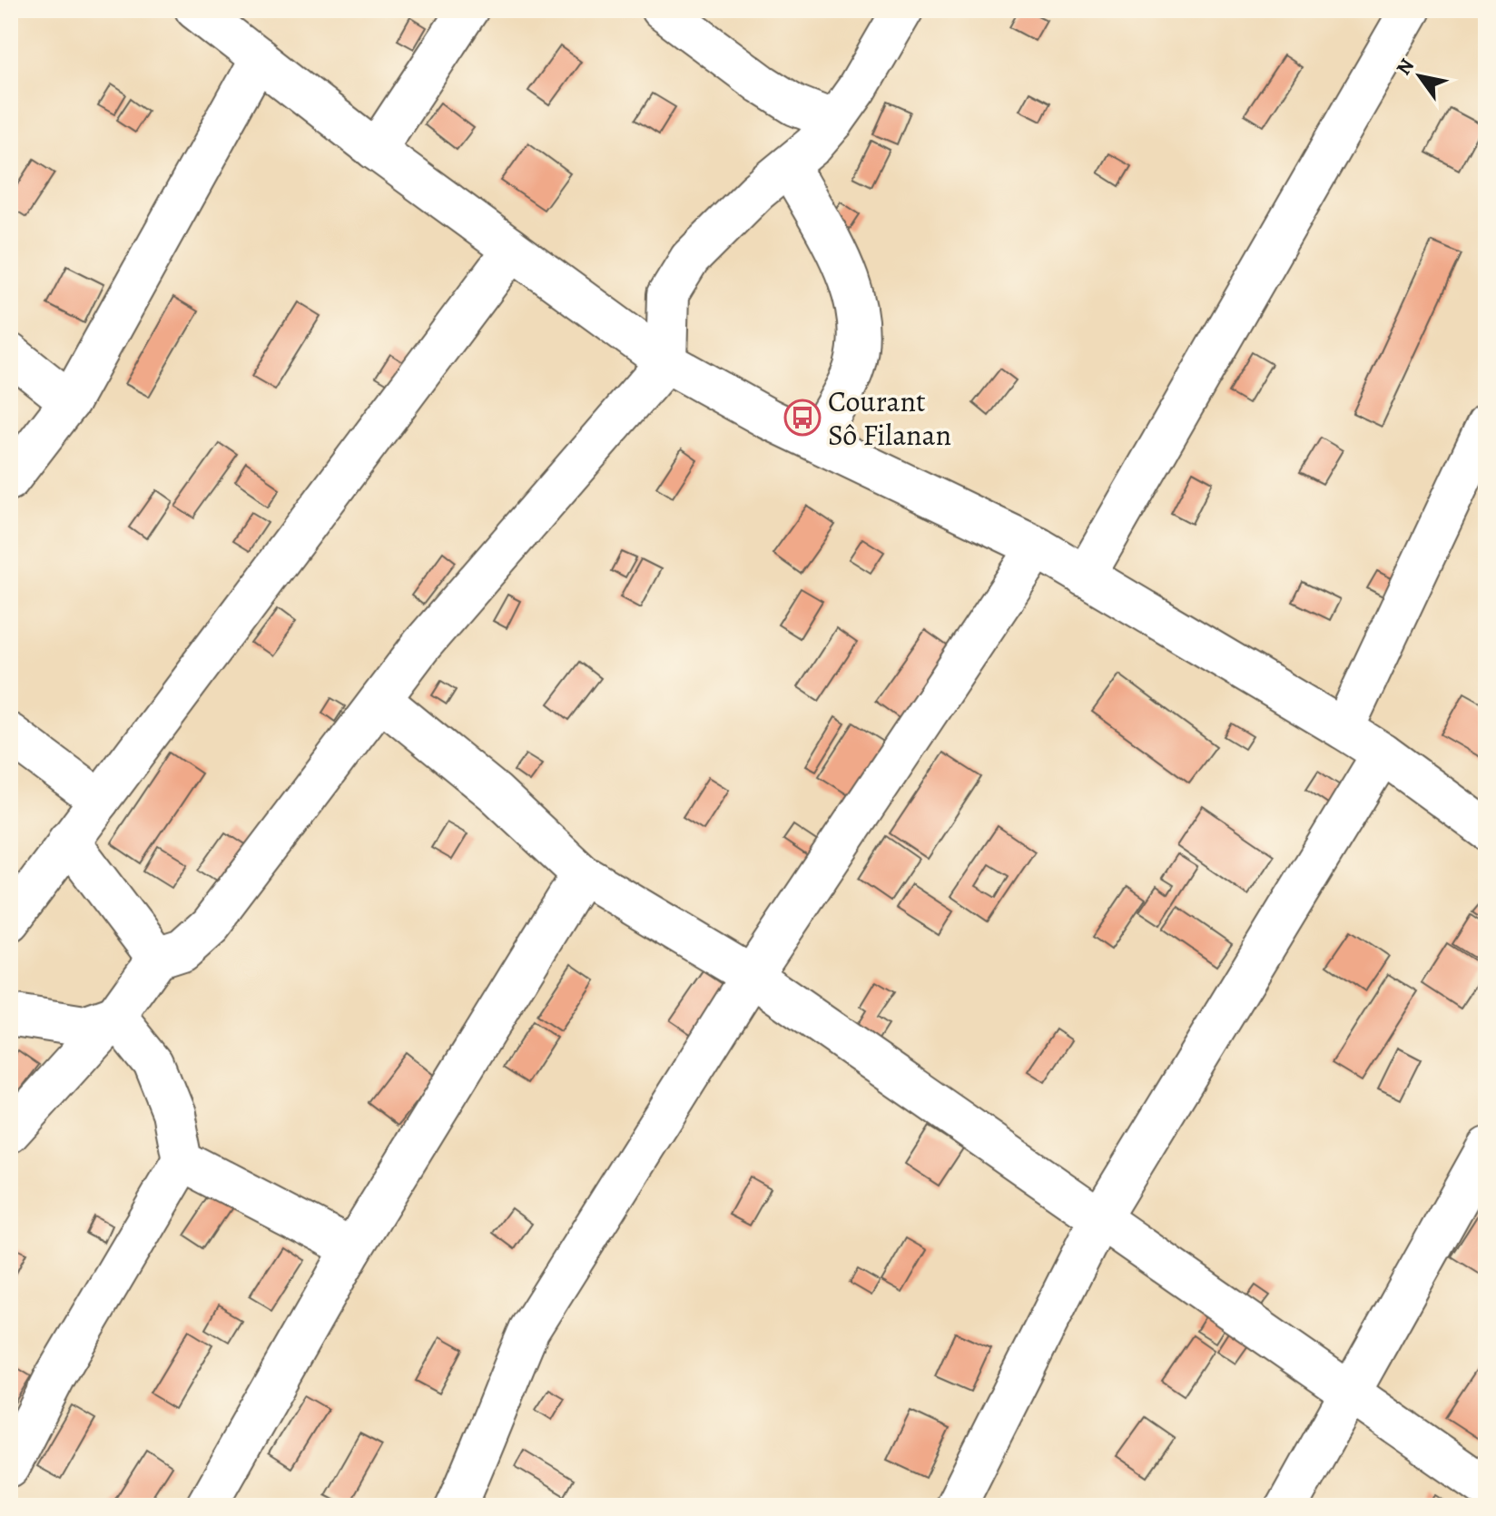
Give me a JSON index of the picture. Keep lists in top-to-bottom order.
{
  "places": {
    "bus stop": ["Courant Sô Filanan"]
  },
  "north": "top left"
}
